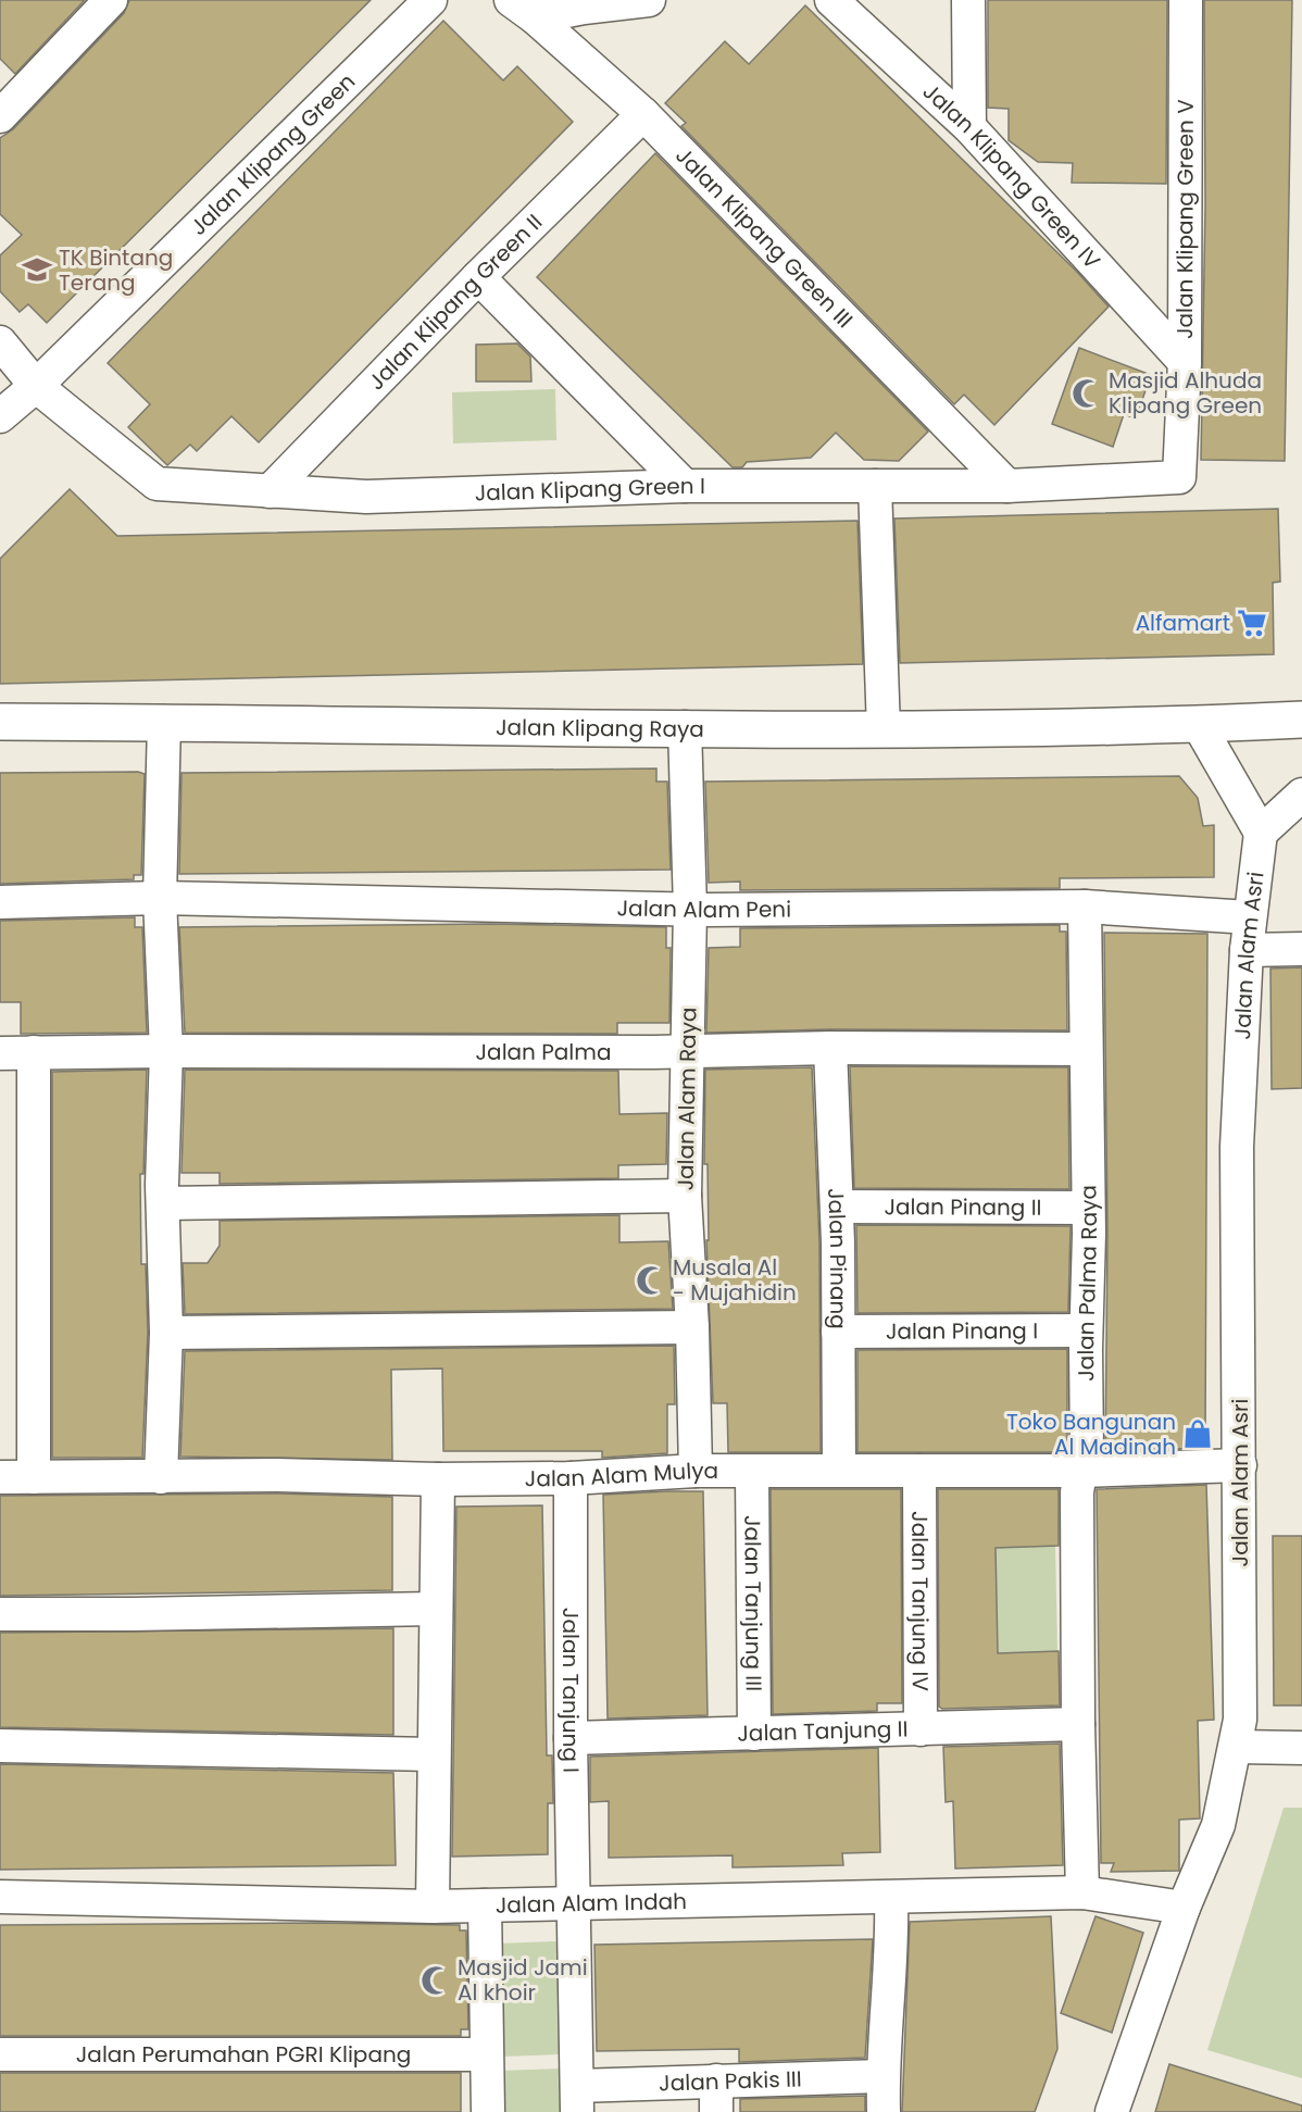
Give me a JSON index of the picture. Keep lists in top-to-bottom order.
{
  "streets": {
    "main road": ["Jalan Klipang Raya"],
    "street": [
      "Jalan Klipang Green",
      "Jalan Klipang Green IV",
      "Jalan Klipang Green V",
      "Jalan Klipang Green III",
      "Jalan Klipang Green II",
      "Jalan Klipang Green I",
      "Jalan Alam Peni",
      "Jalan Alam Asri",
      "Jalan Palma",
      "Jalan Alam Raya",
      "Jalan Pinang II",
      "Jalan Pinang",
      "Jalan Palma Raya",
      "Jalan Pinang I",
      "Jalan Alam Mulya",
      "Jalan Tanjung IV",
      "Jalan Tanjung III",
      "Jalan Tanjung I",
      "Jalan Tanjung II",
      "Jalan Alam Indah",
      "Jalan Perumahan PGRI Klipang",
      "Jalan Pakis III"
    ]
  },
  "crossings": [
    ["Jalan Klipang Green", "Jalan Klipang Green I"],
    ["Jalan Klipang Green IV", "Jalan Klipang Green V"],
    ["Jalan Klipang Green V", "Jalan Klipang Green I"],
    ["Jalan Klipang Green III", "Jalan Klipang Green II"],
    ["Jalan Klipang Green III", "Jalan Klipang Green I"],
    ["Jalan Klipang Green II", "Jalan Klipang Green I"],
    ["Jalan Klipang Raya", "Jalan Alam Raya"],
    ["Jalan Alam Peni", "Jalan Alam Asri"],
    ["Jalan Alam Peni", "Jalan Alam Raya"],
    ["Jalan Alam Peni", "Jalan Palma Raya"],
    ["Jalan Alam Asri", "Jalan Alam Mulya"],
    ["Jalan Alam Asri", "Jalan Alam Indah"],
    ["Jalan Palma", "Jalan Alam Raya"],
    ["Jalan Palma", "Jalan Pinang"],
    ["Jalan Palma", "Jalan Palma Raya"],
    ["Jalan Alam Raya", "Jalan Alam Mulya"],
    ["Jalan Pinang II", "Jalan Pinang"],
    ["Jalan Pinang II", "Jalan Palma Raya"],
    ["Jalan Pinang", "Jalan Pinang I"],
    ["Jalan Pinang", "Jalan Alam Mulya"],
    ["Jalan Palma Raya", "Jalan Pinang I"],
    ["Jalan Palma Raya", "Jalan Alam Mulya"],
    ["Jalan Palma Raya", "Jalan Tanjung II"],
    ["Jalan Palma Raya", "Jalan Alam Indah"],
    ["Jalan Alam Mulya", "Jalan Tanjung IV"],
    ["Jalan Alam Mulya", "Jalan Tanjung III"],
    ["Jalan Alam Mulya", "Jalan Tanjung I"],
    ["Jalan Tanjung IV", "Jalan Tanjung II"],
    ["Jalan Tanjung III", "Jalan Tanjung II"],
    ["Jalan Tanjung I", "Jalan Tanjung II"],
    ["Jalan Tanjung I", "Jalan Alam Indah"],
    ["Jalan Tanjung I", "Jalan Pakis III"]
  ],
  "places": {
    "school or university": ["TK Bintang Terang"],
    "mosque": ["Masjid Alhuda Klipang Green", "Musala Al - Mujahidin", "Masjid Jami Al khoir"],
    "supermarket": ["Alfamart"],
    "shop": ["Toko Bangunan Al Madinah"]
  }
}
